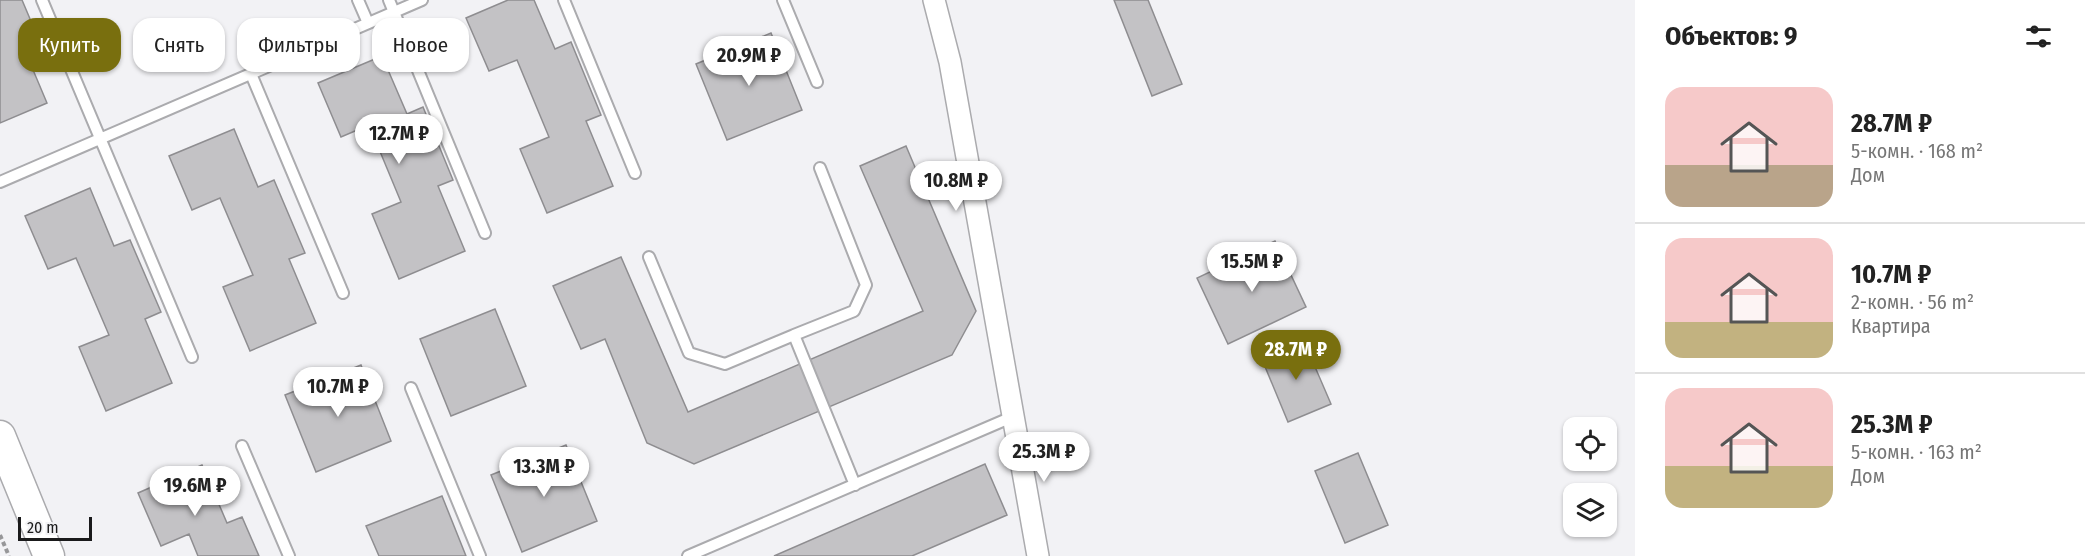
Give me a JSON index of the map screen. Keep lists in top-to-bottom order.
{
  "scale_bar": "20 m",
  "page": {
    "heading": "Объектов: 9",
    "chip": [
      "Купить",
      "Снять",
      "Фильтры",
      "Новое"
    ],
    "price": [
      "20.9M ₽",
      "12.7M ₽",
      "10.8M ₽",
      "15.5M ₽",
      "28.7M ₽",
      "10.7M ₽",
      "25.3M ₽",
      "13.3M ₽",
      "19.6M ₽"
    ],
    "list": [
      {
        "name": "28.7M ₽",
        "note": "5-комн. · 168 m² · Дом"
      },
      {
        "name": "10.7M ₽",
        "note": "2-комн. · 56 m² · Квартира"
      },
      {
        "name": "25.3M ₽",
        "note": "5-комн. · 163 m² · Дом"
      }
    ],
    "scale": "20 m"
  }
}
